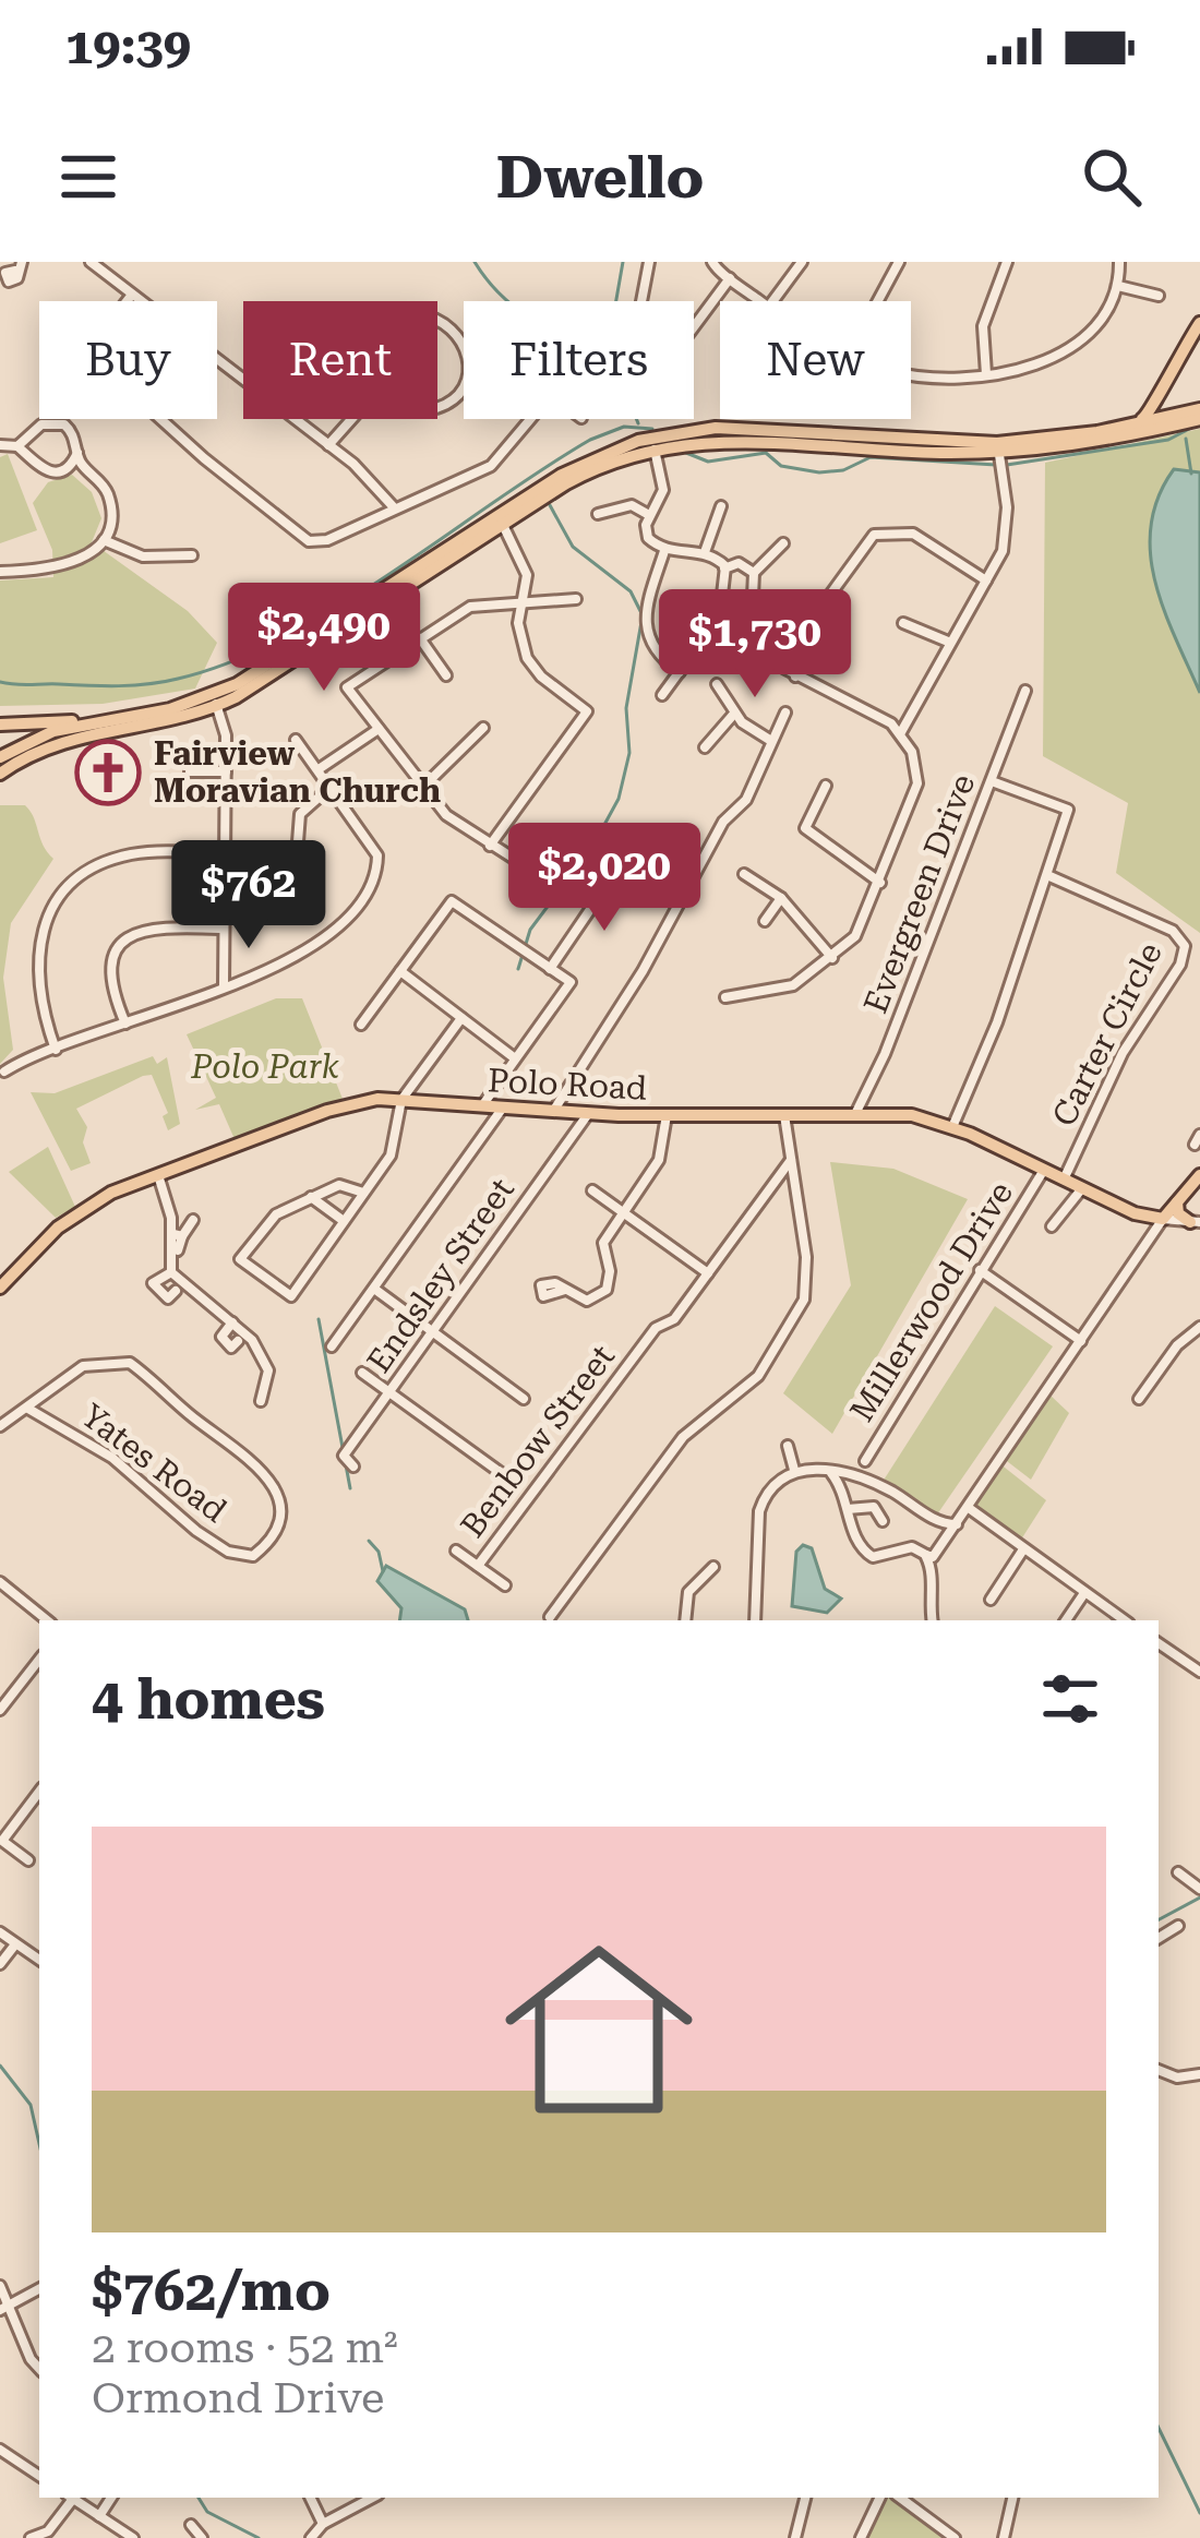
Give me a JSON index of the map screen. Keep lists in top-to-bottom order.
{
  "streets": {
    "main road": ["Polo Road"],
    "street": [
      "Evergreen Drive",
      "Carter Circle",
      "Endsley Street",
      "Millerwood Drive",
      "Benbow Street",
      "Yates Road"
    ]
  },
  "crossings": [
    ["Evergreen Drive", "Polo Road"],
    ["Carter Circle", "Polo Road"],
    ["Polo Road", "Endsley Street"],
    ["Polo Road", "Millerwood Drive"]
  ],
  "parks": ["Polo Park"],
  "places": {
    "church": ["Fairview Moravian Church"]
  },
  "page": {
    "status": "19:39",
    "header": "Dwello",
    "chip": [
      "Buy",
      "Rent",
      "Filters",
      "New"
    ],
    "price": [
      "$2,490",
      "$1,730",
      "$2,020",
      "$762"
    ],
    "heading": "4 homes",
    "list": [
      {
        "name": "$762/mo",
        "note": "2 rooms · 52 m² · Ormond Drive"
      }
    ]
  }
}
